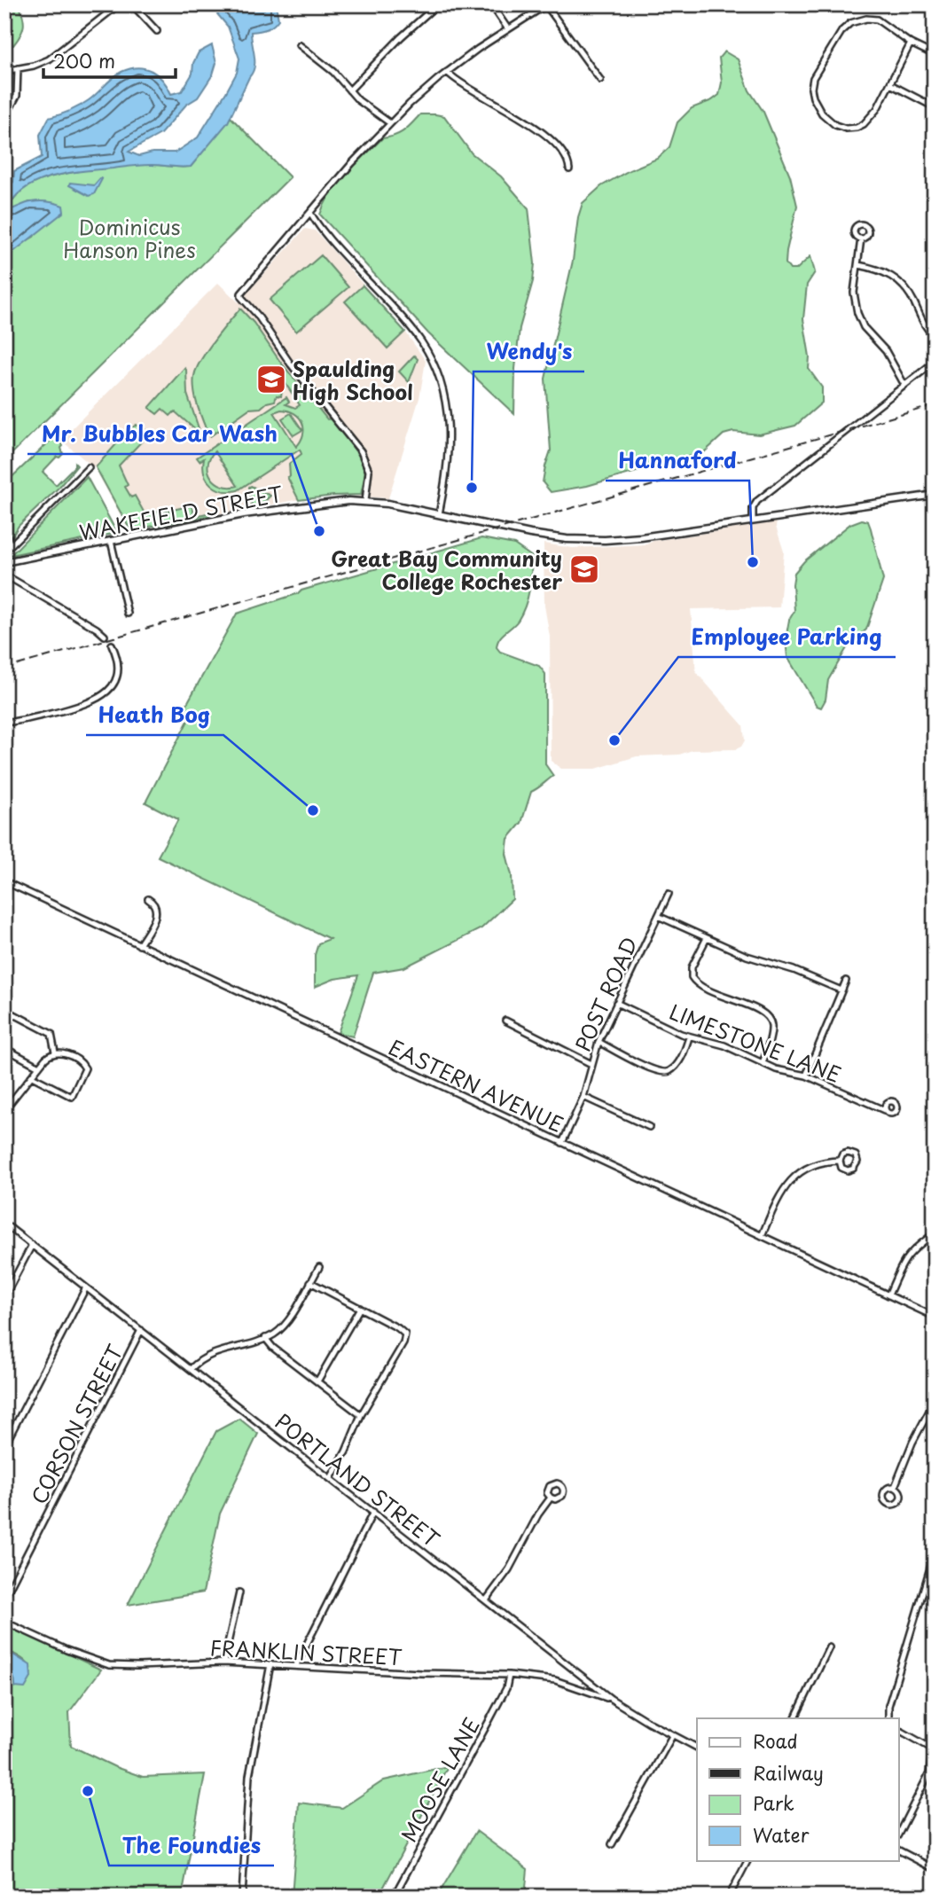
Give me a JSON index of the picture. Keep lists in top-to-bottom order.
{
  "streets": {
    "main road": ["WAKEFIELD STREET"],
    "street": [
      "POST ROAD",
      "LIMESTONE LANE",
      "EASTERN AVENUE",
      "CORSON STREET",
      "PORTLAND STREET",
      "FRANKLIN STREET",
      "MOOSE LANE"
    ]
  },
  "crossings": [
    ["POST ROAD", "LIMESTONE LANE"],
    ["POST ROAD", "EASTERN AVENUE"],
    ["CORSON STREET", "PORTLAND STREET"],
    ["PORTLAND STREET", "FRANKLIN STREET"],
    ["FRANKLIN STREET", "MOOSE LANE"]
  ],
  "parks": ["Dominicus Hanson Pines"],
  "places": {
    "school or university": ["Spaulding High School", "Great Bay Community College Rochester"],
    "other": [
      "Wendy's",
      "Mr. Bubbles Car Wash",
      "Hannaford",
      "Employee Parking",
      "Heath Bog",
      "The Foundies"
    ]
  },
  "legend": [
    "Road",
    "Railway",
    "Park",
    "Water"
  ],
  "scale_bar": "200 m"
}
